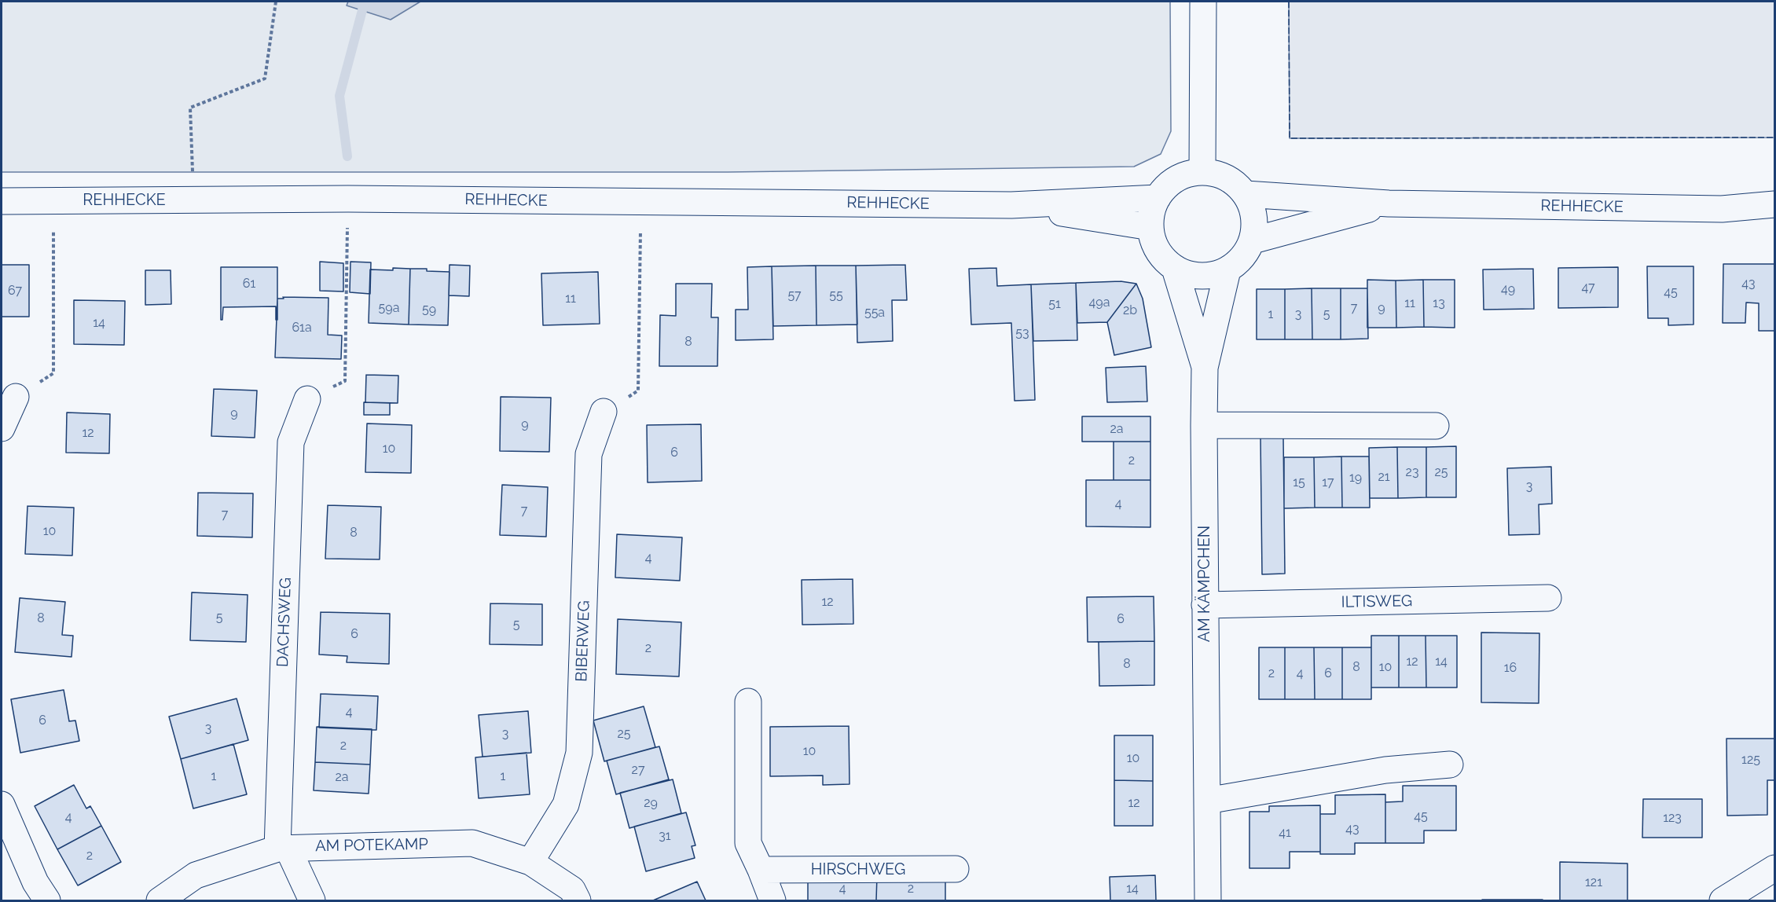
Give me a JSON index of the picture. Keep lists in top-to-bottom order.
{
  "streets": {
    "street": [
      "REHHECKE",
      "AM KÄMPCHEN",
      "ILTISWEG",
      "DACHSWEG",
      "BIBERWEG",
      "AM POTEKAMP",
      "HIRSCHWEG"
    ]
  },
  "crossings": [
    ["REHHECKE", "AM KÄMPCHEN"],
    ["AM KÄMPCHEN", "ILTISWEG"],
    ["DACHSWEG", "AM POTEKAMP"],
    ["BIBERWEG", "AM POTEKAMP"]
  ],
  "house_numbers": [
    "61",
    "43",
    "47",
    "49",
    "67",
    "45",
    "57",
    "55",
    "11",
    "49a",
    "11",
    "13",
    "51",
    "59a",
    "7",
    "9",
    "59",
    "2b",
    "55a",
    "1",
    "3",
    "5",
    "14",
    "61a",
    "53",
    "8",
    "9",
    "9",
    "2a",
    "12",
    "10",
    "6",
    "2",
    "23",
    "25",
    "21",
    "19",
    "15",
    "17",
    "3",
    "4",
    "7",
    "7",
    "10",
    "8",
    "4",
    "12",
    "5",
    "8",
    "6",
    "5",
    "6",
    "2",
    "12",
    "14",
    "8",
    "8",
    "10",
    "16",
    "2",
    "4",
    "6",
    "4",
    "6",
    "3",
    "3",
    "25",
    "2",
    "10",
    "10",
    "125",
    "27",
    "1",
    "1",
    "2a",
    "29",
    "12",
    "45",
    "4",
    "123",
    "43",
    "41",
    "31",
    "2",
    "121",
    "4",
    "2",
    "14"
  ]
}
